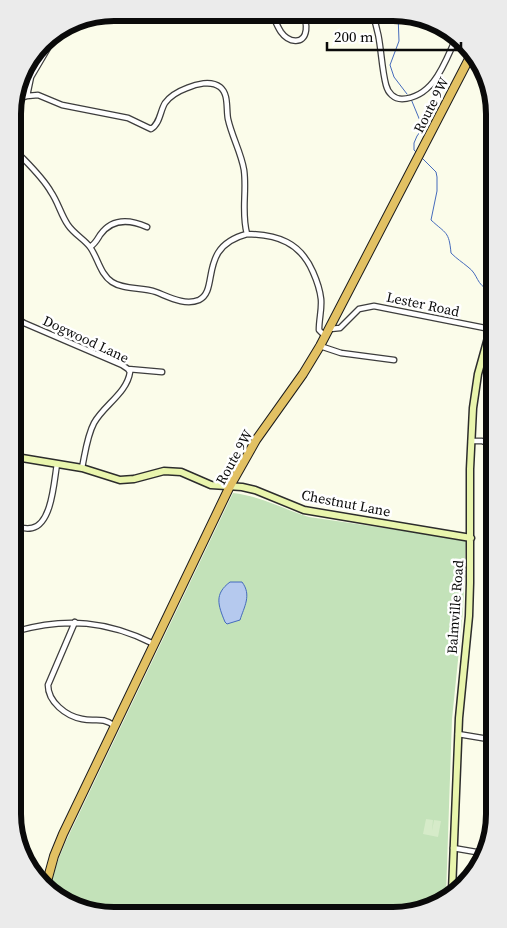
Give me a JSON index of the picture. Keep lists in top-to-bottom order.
{
  "streets": {
    "highway": ["Route 9W"],
    "street": [
      "Lester Road",
      "Dogwood Lane",
      "Chestnut Lane",
      "Balmville Road"
    ]
  },
  "crossings": [
    ["Route 9W", "Lester Road"],
    ["Route 9W", "Chestnut Lane"],
    ["Dogwood Lane", "Chestnut Lane"],
    ["Chestnut Lane", "Balmville Road"]
  ],
  "scale_bar": "200 m"
}
